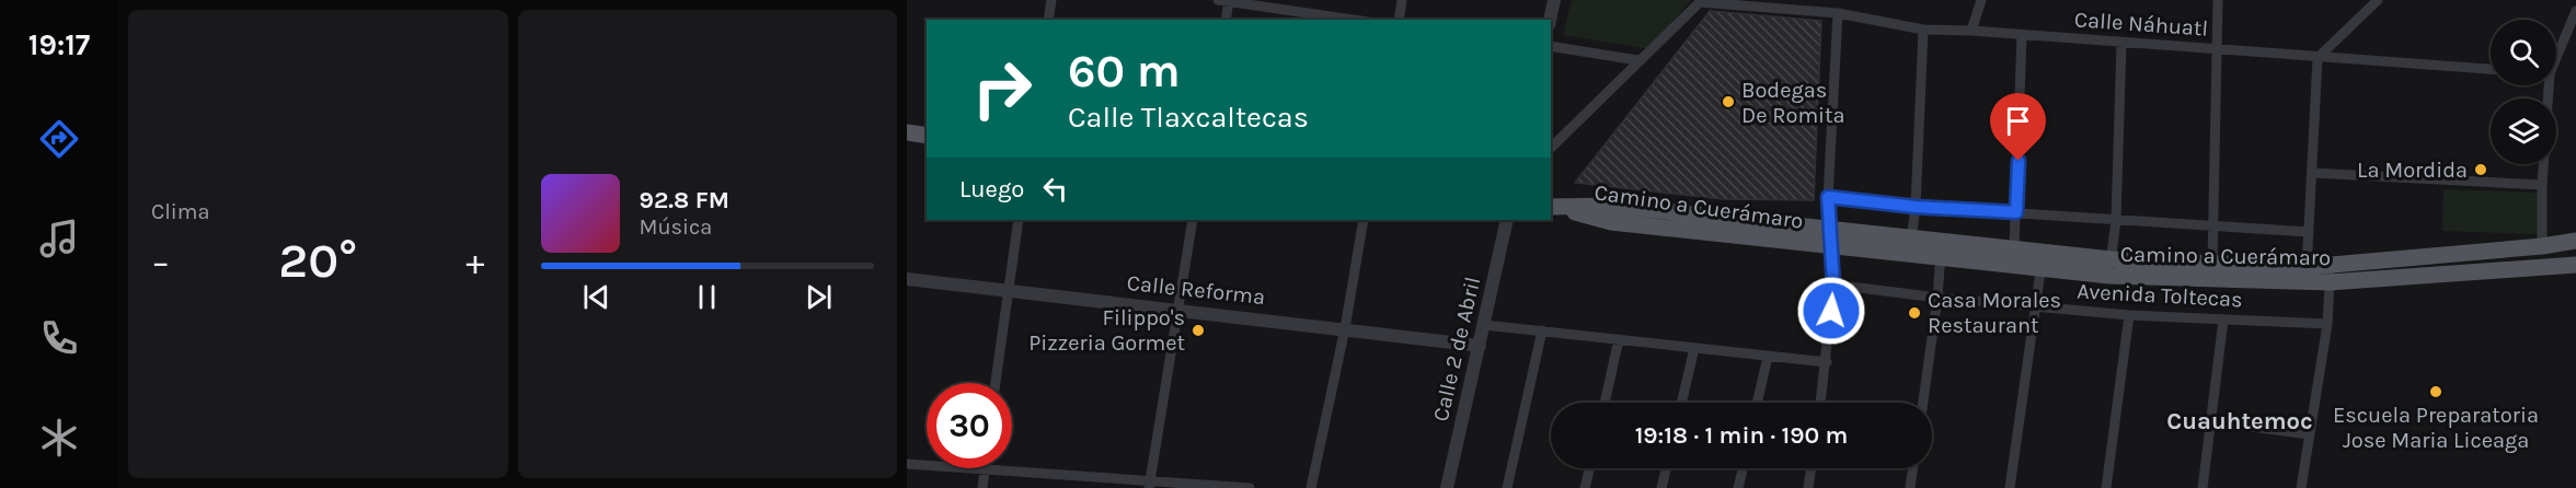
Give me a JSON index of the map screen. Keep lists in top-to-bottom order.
{
  "streets": {
    "main road": ["Camino a Cuerámaro"],
    "street": [
      "Calle Náhuatl",
      "Calle Reforma",
      "Avenida Toltecas",
      "Calle 2 de Abril"
    ]
  },
  "crossings": [
    ["Calle Reforma", "Calle 2 de Abril"]
  ],
  "districts": ["Cuauhtemoc"],
  "places": [
    "Bodegas De Romita",
    "La Mordida",
    "Casa Morales Restaurant",
    "Filippo's Pizzeria Gormet",
    "Escuela Preparatoria Jose Maria Liceaga"
  ],
  "page": {
    "tabs": "19:17",
    "tile": "Clima",
    "turn": ["60 m", "Calle Tlaxcaltecas"],
    "then": "Luego",
    "song": ["92.8 FM", "Música"],
    "heat": ["−", "20°", "+"],
    "limit": "30",
    "trip": "19:18 · 1 min · 190 m"
  }
}
